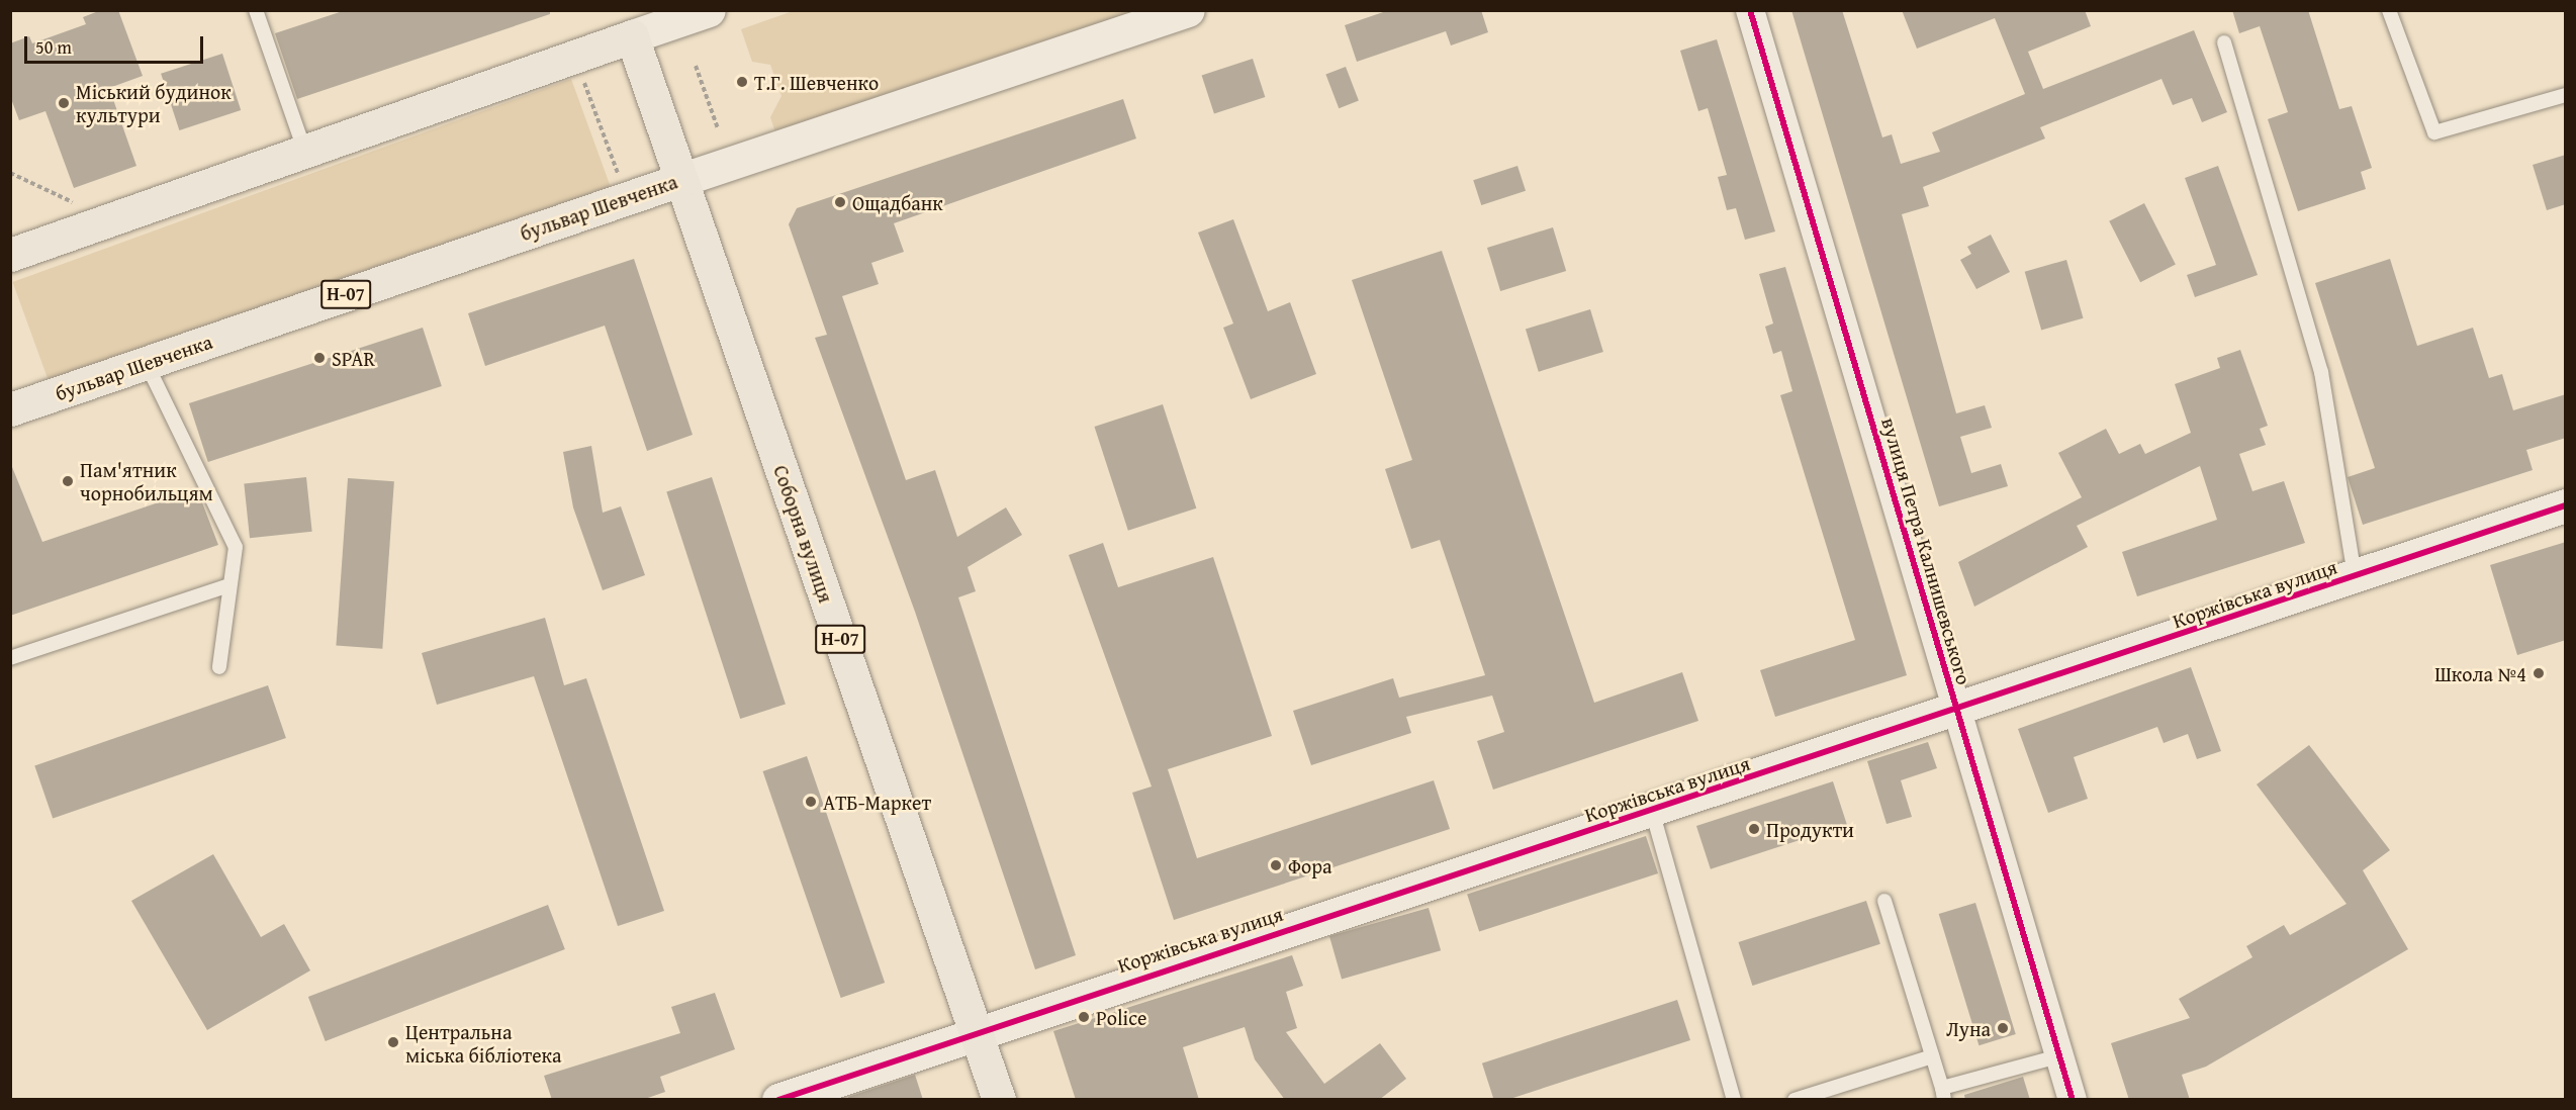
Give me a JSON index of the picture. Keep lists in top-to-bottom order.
{
  "streets": {
    "main road": ["бульвар Шевченка", "Н-07", "Соборна вулиця"],
    "street": ["вулиця Петра Калнишевського", "Коржівська вулиця"]
  },
  "crossings": [
    ["бульвар Шевченка", "Соборна вулиця"],
    ["Соборна вулиця", "Коржівська вулиця"],
    ["вулиця Петра Калнишевського", "Коржівська вулиця"]
  ],
  "places": [
    "Т.Г. Шевченко",
    "Міський будинок культури",
    "Ощадбанк",
    "SPAR",
    "Пам'ятник чорнобильцям",
    "Школа №4",
    "АТБ-Маркет",
    "Продукти",
    "Фора",
    "Police",
    "Луна",
    "Центральна міська бібліотека"
  ],
  "scale_bar": "50 m"
}
